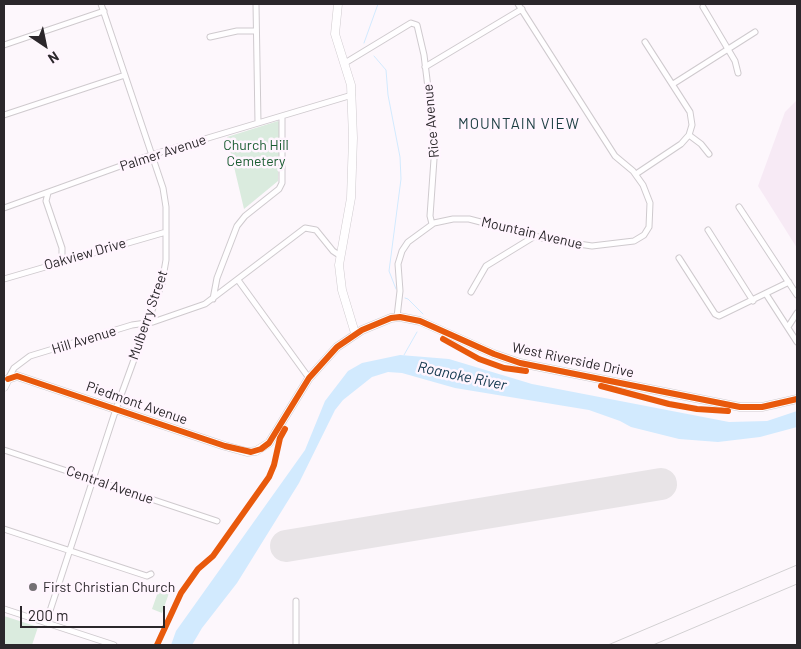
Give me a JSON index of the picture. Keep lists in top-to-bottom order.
{
  "streets": {
    "street": [
      "Rice Avenue",
      "Palmer Avenue",
      "Mountain Avenue",
      "Oakview Drive",
      "Mulberry Street",
      "Hill Avenue",
      "West Riverside Drive",
      "Piedmont Avenue",
      "Central Avenue"
    ]
  },
  "crossings": [
    ["Rice Avenue", "Mountain Avenue"],
    ["Palmer Avenue", "Mulberry Street"],
    ["Mountain Avenue", "West Riverside Drive"],
    ["Oakview Drive", "Mulberry Street"],
    ["Mulberry Street", "Hill Avenue"],
    ["Mulberry Street", "Piedmont Avenue"],
    ["Mulberry Street", "Central Avenue"],
    ["Hill Avenue", "Piedmont Avenue"]
  ],
  "districts": ["MOUNTAIN VIEW"],
  "water": ["Roanoke River"],
  "parks": ["Church Hill Cemetery"],
  "places": ["First Christian Church"],
  "scale_bar": "200 m",
  "north": "bottom right"
}
